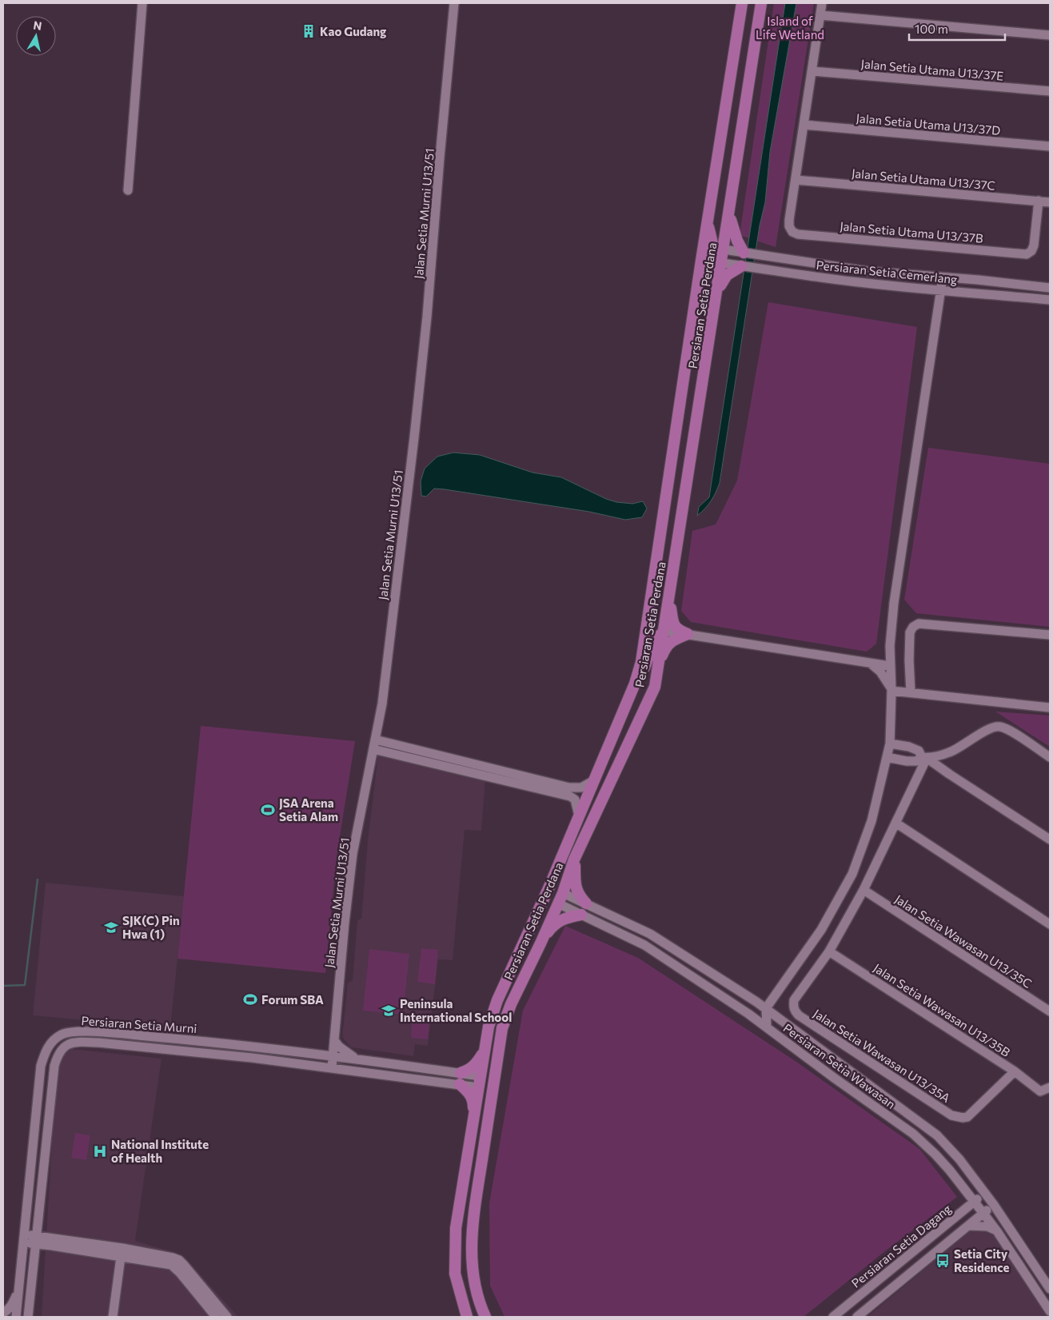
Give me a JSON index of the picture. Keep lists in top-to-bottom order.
{
  "streets": {
    "main road": ["Persiaran Setia Perdana"],
    "street": [
      "Jalan Setia Utama U13/37E",
      "Jalan Setia Utama U13/37D",
      "Jalan Setia Utama U13/37C",
      "Jalan Setia Murni U13/51",
      "Jalan Setia Utama U13/37B",
      "Persiaran Setia Cemerlang",
      "Jalan Setia Wawasan U13/35C",
      "Jalan Setia Wawasan U13/35B",
      "Persiaran Setia Murni",
      "Jalan Setia Wawasan U13/35A",
      "Persiaran Setia Wawasan",
      "Persiaran Setia Dagang"
    ]
  },
  "crossings": [
    ["Jalan Setia Utama U13/37C", "Jalan Setia Utama U13/37B"],
    ["Jalan Setia Murni U13/51", "Persiaran Setia Murni"],
    ["Persiaran Setia Cemerlang", "Persiaran Setia Perdana"],
    ["Persiaran Setia Perdana", "Persiaran Setia Murni"],
    ["Persiaran Setia Perdana", "Persiaran Setia Wawasan"],
    ["Jalan Setia Wawasan U13/35B", "Jalan Setia Wawasan U13/35A"],
    ["Persiaran Setia Wawasan", "Persiaran Setia Dagang"]
  ],
  "parks": ["Island of Life Wetland"],
  "places": {
    "building": ["Kao Gudang"],
    "sports": ["JSA Arena Setia Alam", "Forum SBA"],
    "school or university": ["SJK(C) Pin Hwa (1)", "Peninsula International School"],
    "hospital": ["National Institute of Health"],
    "bus stop": ["Setia City Residence"]
  },
  "scale_bar": "100 m",
  "north": "top"
}
